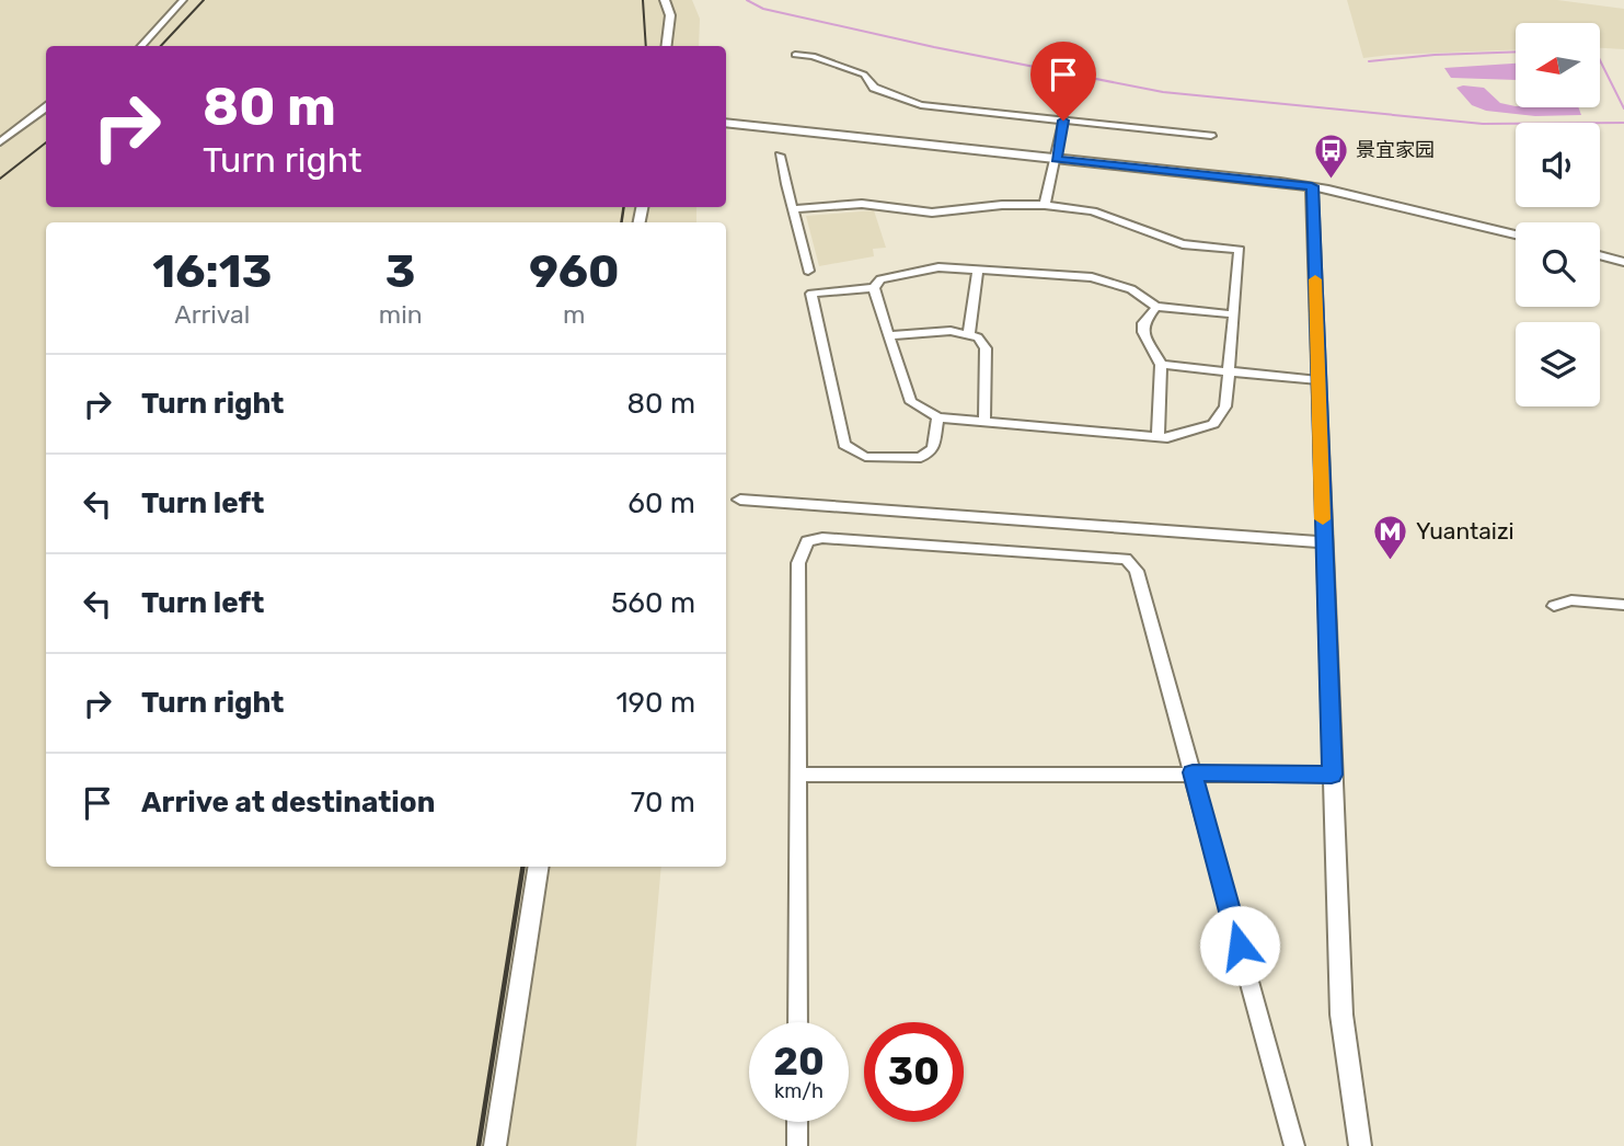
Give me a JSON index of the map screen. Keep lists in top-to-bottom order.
{
  "places": {
    "bus stop": ["景宜家园"],
    "metro station": ["Yuantaizi"]
  },
  "north": "left",
  "page": {
    "turn": ["80 m", "Turn right"],
    "eta": [
      "16:13",
      "Arrival",
      "3",
      "min",
      "960",
      "m"
    ],
    "list": [
      {
        "name": "Turn right",
        "value": "80 m"
      },
      {
        "name": "Turn left",
        "value": "60 m"
      },
      {
        "name": "Turn left",
        "value": "560 m"
      },
      {
        "name": "Turn right",
        "value": "190 m"
      },
      {
        "name": "Arrive at destination",
        "value": "70 m"
      }
    ],
    "speed": "20 km/h",
    "limit": "30"
  }
}
